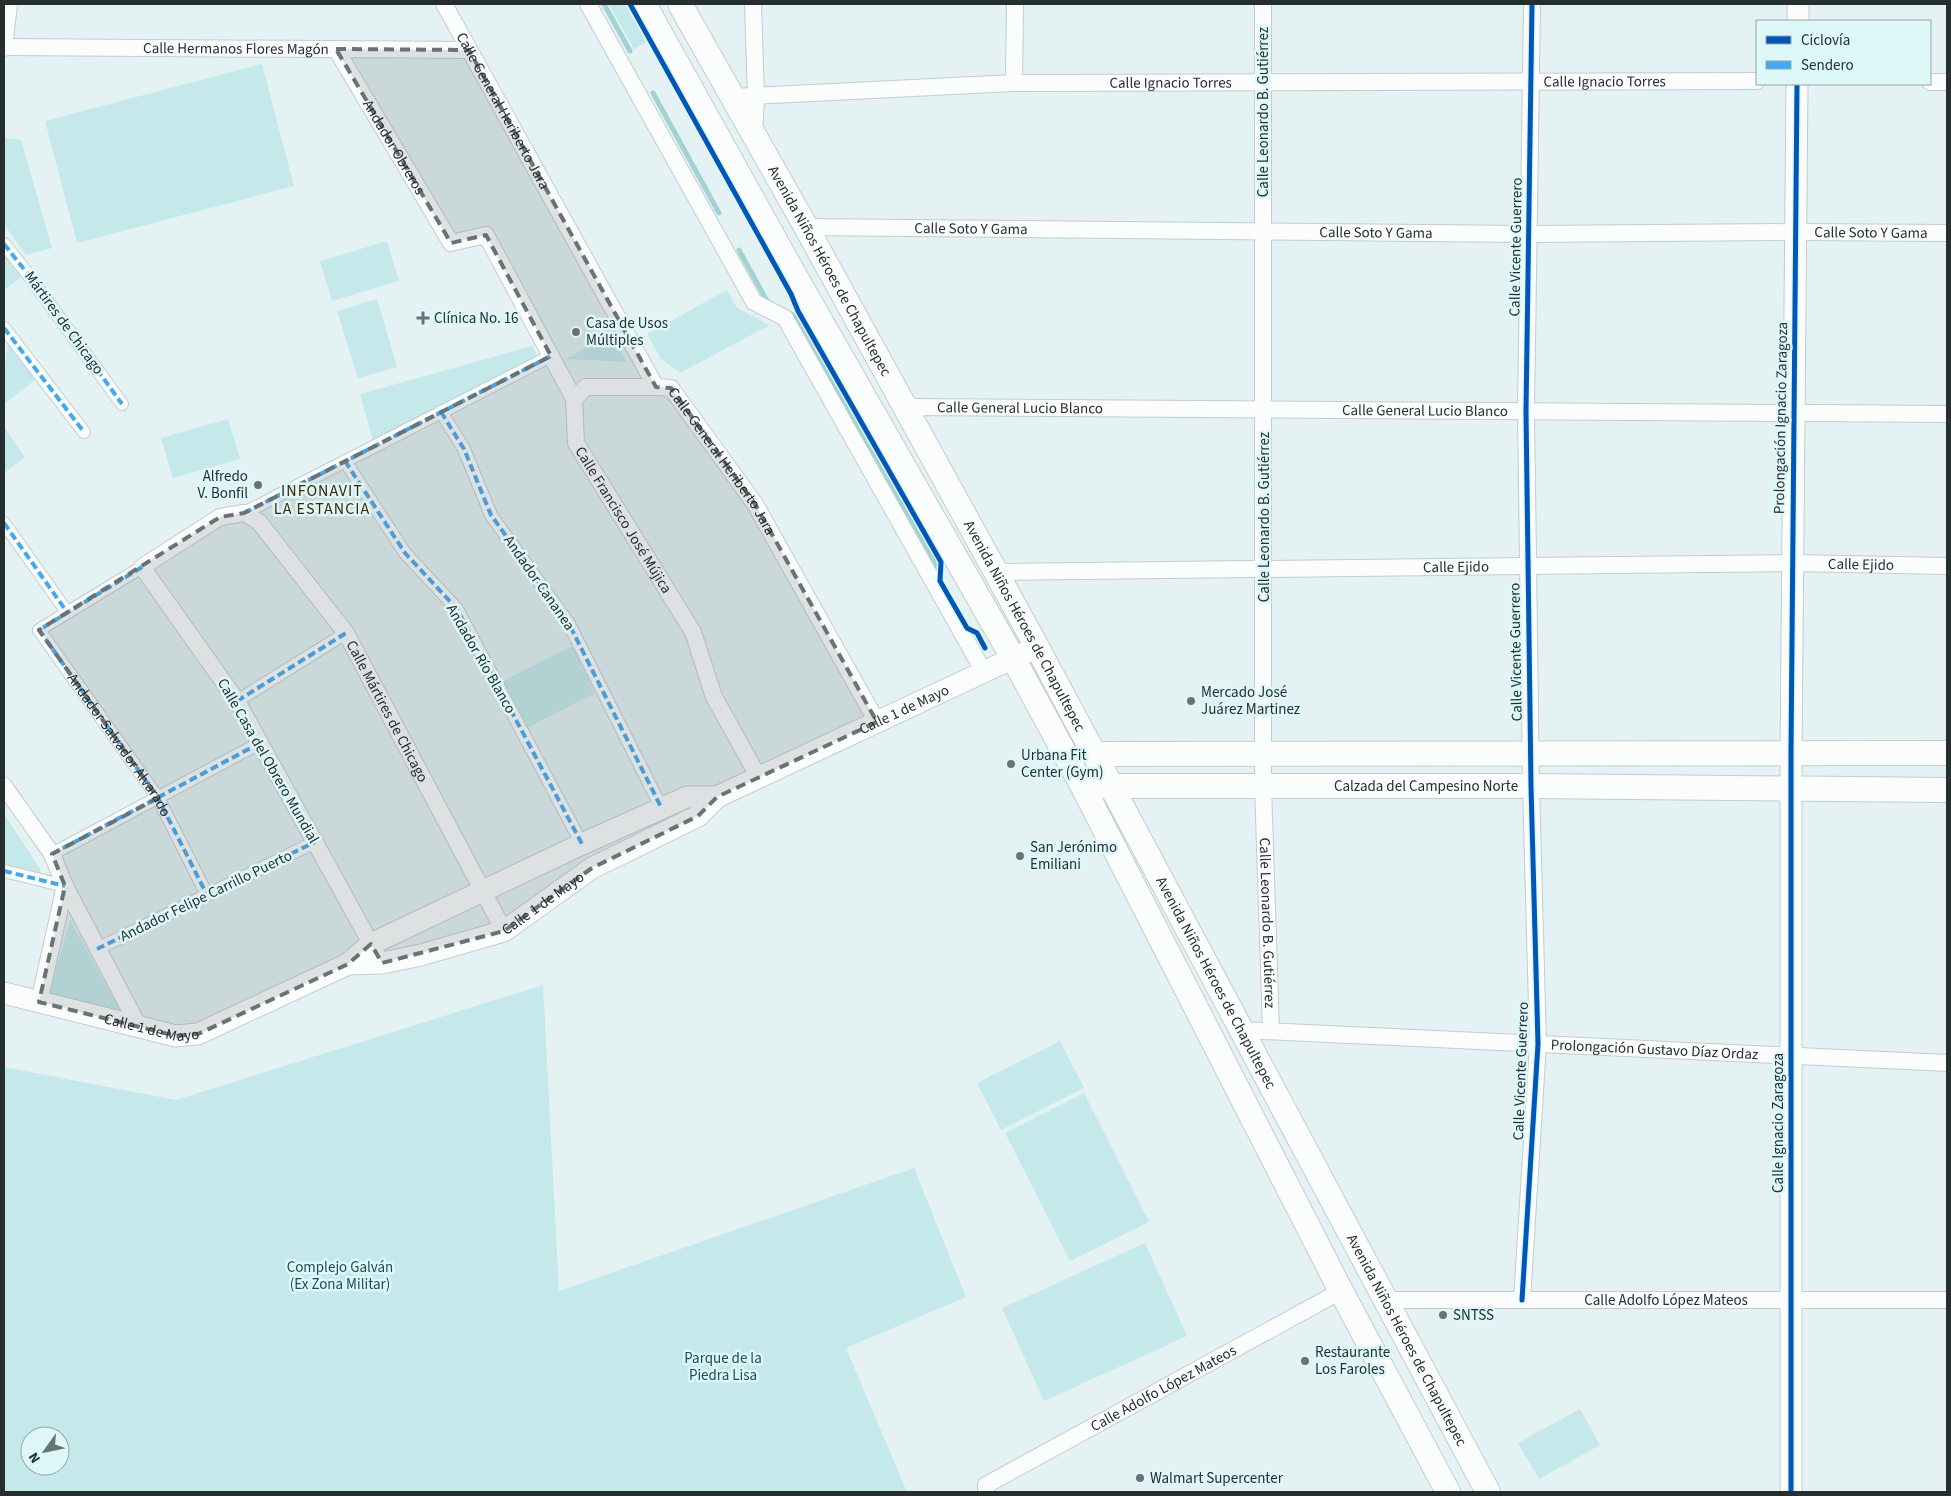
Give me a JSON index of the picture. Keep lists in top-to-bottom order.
{
  "streets": {
    "main road": ["Avenida Niños Héroes de Chapultepec", "Calzada del Campesino Norte"],
    "street": [
      "Calle Hermanos Flores Magón",
      "Calle Ignacio Torres",
      "Calle General Heriberto Jara",
      "Calle Leonardo B. Gutiérrez",
      "Andador Obreros",
      "Calle Soto Y Gama",
      "Calle Vicente Guerrero",
      "Mártires de Chicago",
      "Calle General Lucio Blanco",
      "Prolongación Ignacio Zaragoza",
      "Calle Francisco José Mújica",
      "Calle Ejido",
      "Andador Cananea",
      "Andador Río Blanco",
      "Calle 1 de Mayo",
      "Calle Mártires de Chicago",
      "Andador Salvador Alvarado",
      "Calle Casa del Obrero Mundial",
      "Andador Felipe Carrillo Puerto",
      "Prolongación Gustavo Díaz Ordaz",
      "Calle Ignacio Zaragoza",
      "Calle Adolfo López Mateos"
    ]
  },
  "crossings": [
    ["Calle Hermanos Flores Magón", "Calle General Heriberto Jara"],
    ["Calle Hermanos Flores Magón", "Andador Obreros"],
    ["Calle Ignacio Torres", "Calle Leonardo B. Gutiérrez"],
    ["Calle Ignacio Torres", "Calle Vicente Guerrero"],
    ["Calle Ignacio Torres", "Avenida Niños Héroes de Chapultepec"],
    ["Calle General Heriberto Jara", "Calle 1 de Mayo"],
    ["Calle Leonardo B. Gutiérrez", "Calle Soto Y Gama"],
    ["Calle Leonardo B. Gutiérrez", "Calle General Lucio Blanco"],
    ["Calle Leonardo B. Gutiérrez", "Calle Ejido"],
    ["Calle Leonardo B. Gutiérrez", "Calzada del Campesino Norte"],
    ["Calle Leonardo B. Gutiérrez", "Prolongación Gustavo Díaz Ordaz"],
    ["Andador Obreros", "Calle Francisco José Mújica"],
    ["Calle Soto Y Gama", "Calle Vicente Guerrero"],
    ["Calle Soto Y Gama", "Avenida Niños Héroes de Chapultepec"],
    ["Calle Soto Y Gama", "Prolongación Ignacio Zaragoza"],
    ["Calle Vicente Guerrero", "Calle General Lucio Blanco"],
    ["Calle Vicente Guerrero", "Calle Ejido"],
    ["Calle Vicente Guerrero", "Calzada del Campesino Norte"],
    ["Calle Vicente Guerrero", "Prolongación Gustavo Díaz Ordaz"],
    ["Calle Vicente Guerrero", "Calle Adolfo López Mateos"],
    ["Avenida Niños Héroes de Chapultepec", "Calle General Lucio Blanco"],
    ["Avenida Niños Héroes de Chapultepec", "Calle Ejido"],
    ["Avenida Niños Héroes de Chapultepec", "Calle 1 de Mayo"],
    ["Avenida Niños Héroes de Chapultepec", "Calzada del Campesino Norte"],
    ["Avenida Niños Héroes de Chapultepec", "Prolongación Gustavo Díaz Ordaz"],
    ["Avenida Niños Héroes de Chapultepec", "Calle Adolfo López Mateos"],
    ["Calle General Lucio Blanco", "Prolongación Ignacio Zaragoza"],
    ["Prolongación Ignacio Zaragoza", "Calle Ejido"],
    ["Prolongación Ignacio Zaragoza", "Calle Ignacio Zaragoza"],
    ["Calle Francisco José Mújica", "Calle 1 de Mayo"],
    ["Andador Cananea", "Calle 1 de Mayo"],
    ["Andador Río Blanco", "Calle 1 de Mayo"],
    ["Calle 1 de Mayo", "Calle Mártires de Chicago"],
    ["Calle 1 de Mayo", "Calle Casa del Obrero Mundial"],
    ["Calle Mártires de Chicago", "Andador Salvador Alvarado"],
    ["Andador Salvador Alvarado", "Calle Casa del Obrero Mundial"],
    ["Andador Salvador Alvarado", "Andador Felipe Carrillo Puerto"],
    ["Calle Casa del Obrero Mundial", "Andador Felipe Carrillo Puerto"],
    ["Calzada del Campesino Norte", "Calle Ignacio Zaragoza"],
    ["Prolongación Gustavo Díaz Ordaz", "Calle Ignacio Zaragoza"],
    ["Calle Ignacio Zaragoza", "Calle Adolfo López Mateos"]
  ],
  "districts": ["INFONAVIT LA ESTANCIA"],
  "parks": ["Complejo Galván (Ex Zona Militar)", "Parque de la Piedra Lisa"],
  "places": {
    "health": ["Clínica No. 16"],
    "other": [
      "Casa de Usos Múltiples",
      "Alfredo V. Bonfil",
      "Mercado José Juárez Martinez",
      "Urbana Fit Center (Gym)",
      "San Jerónimo Emiliani",
      "SNTSS",
      "Restaurante Los Faroles",
      "Walmart Supercenter"
    ]
  },
  "legend": ["Ciclovía", "Sendero"],
  "north": "bottom left"
}
